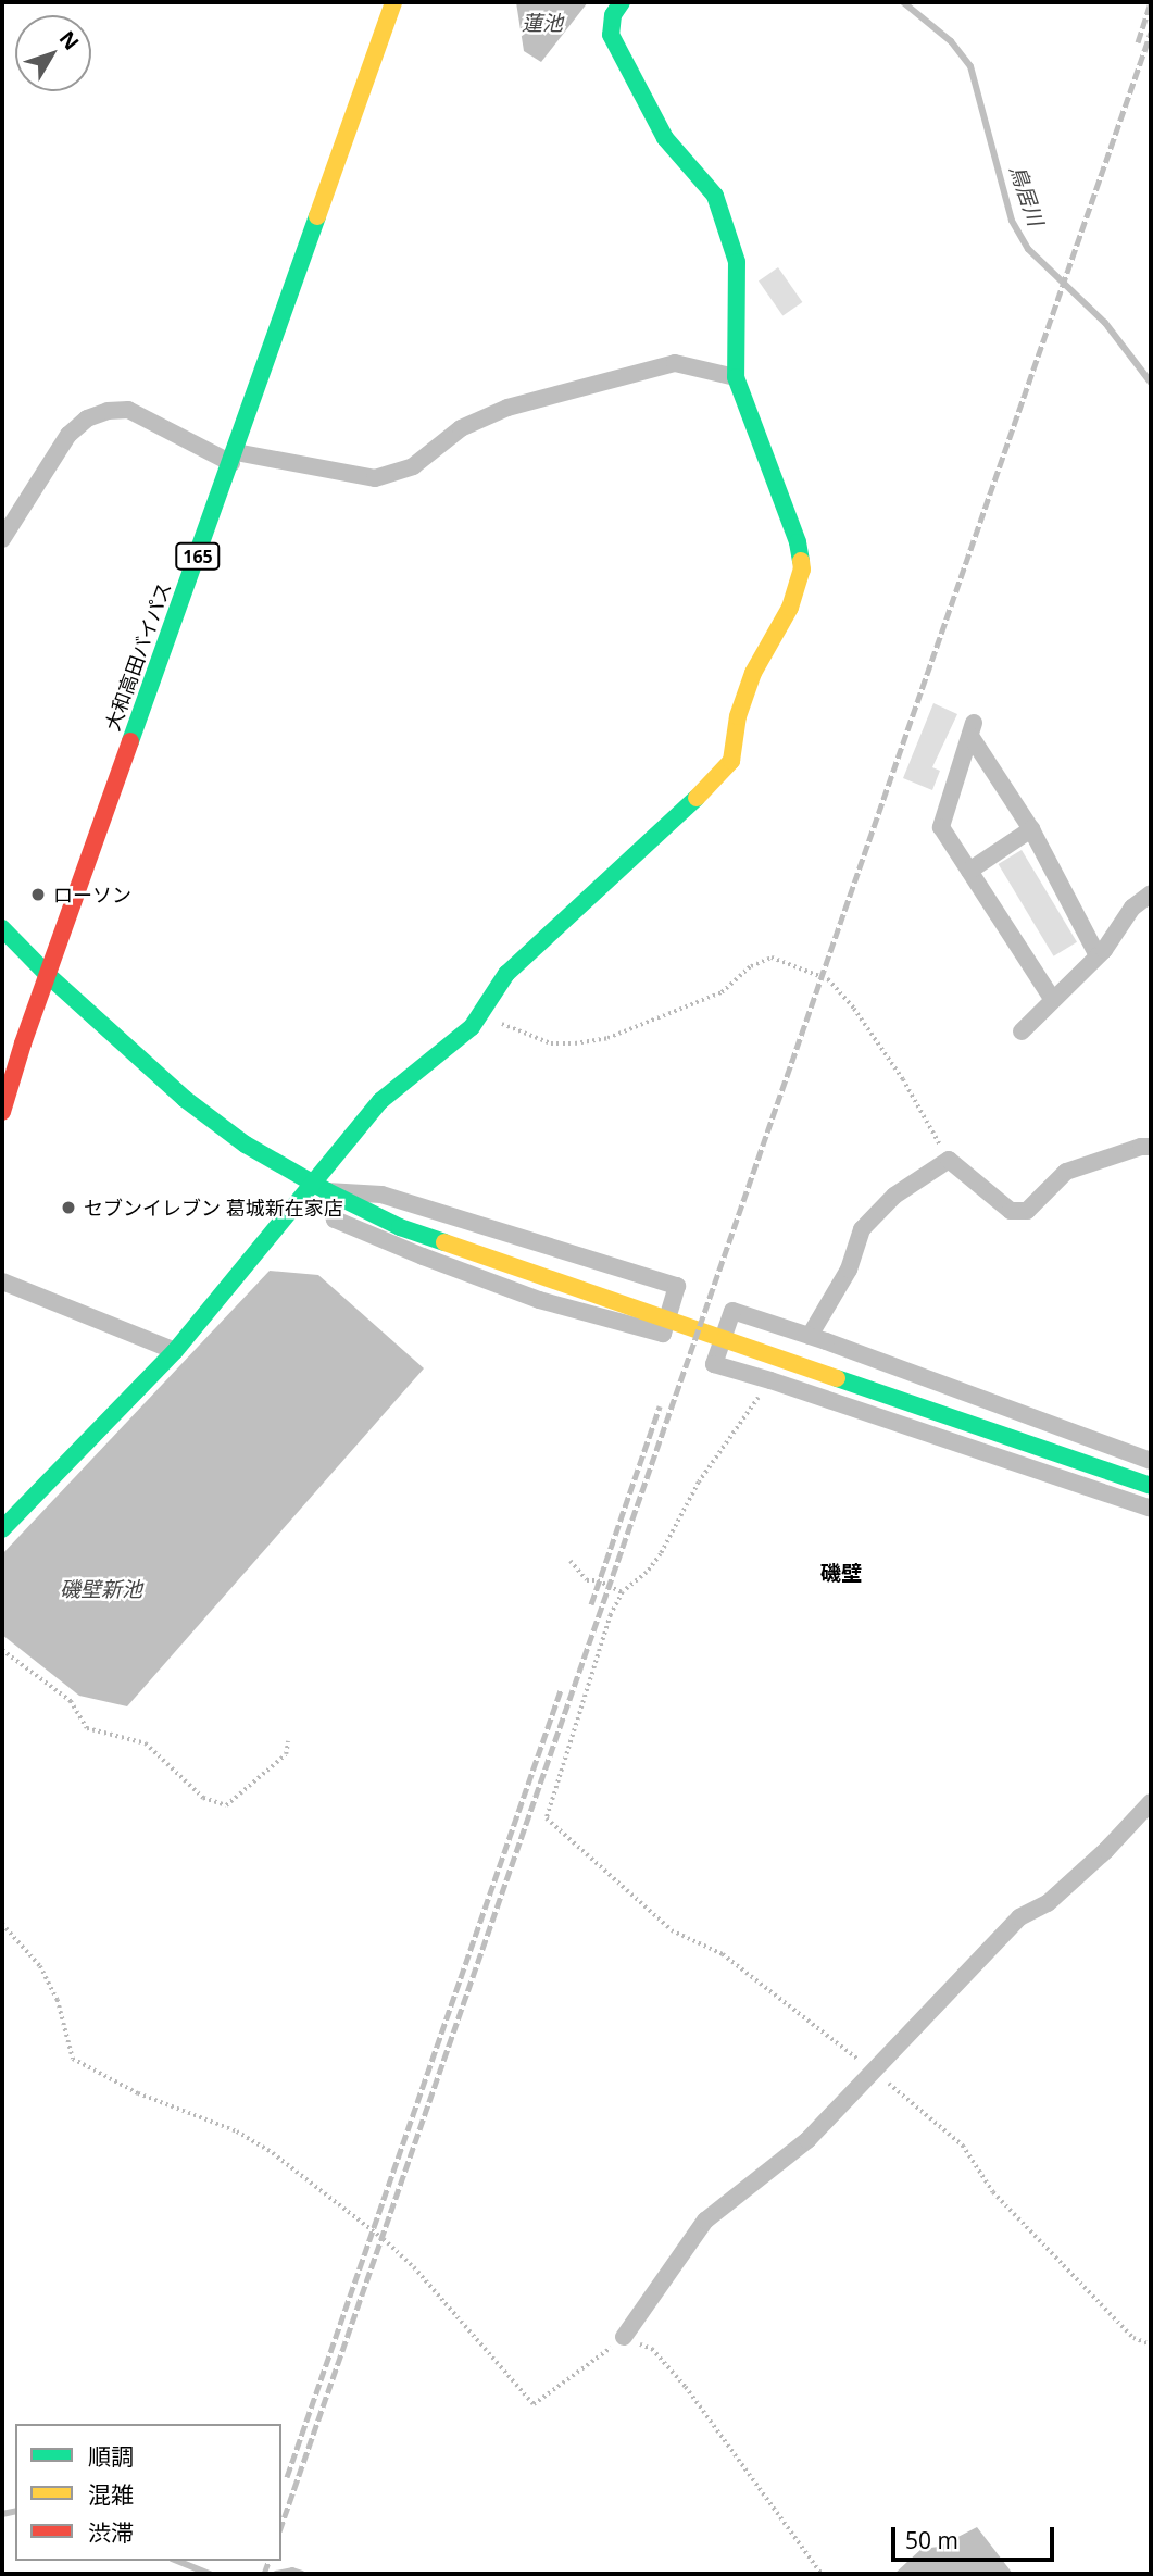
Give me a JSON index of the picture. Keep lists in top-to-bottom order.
{
  "streets": {
    "main road": ["165", "大和高田バイパス"]
  },
  "districts": ["磯壁"],
  "water": ["蓮池", "鳥居川", "磯壁新池"],
  "places": ["ローソン", "セブンイレブン 葛城新在家店"],
  "legend": ["順調", "混雑", "渋滞"],
  "scale_bar": "50 m",
  "north": "top right"
}
